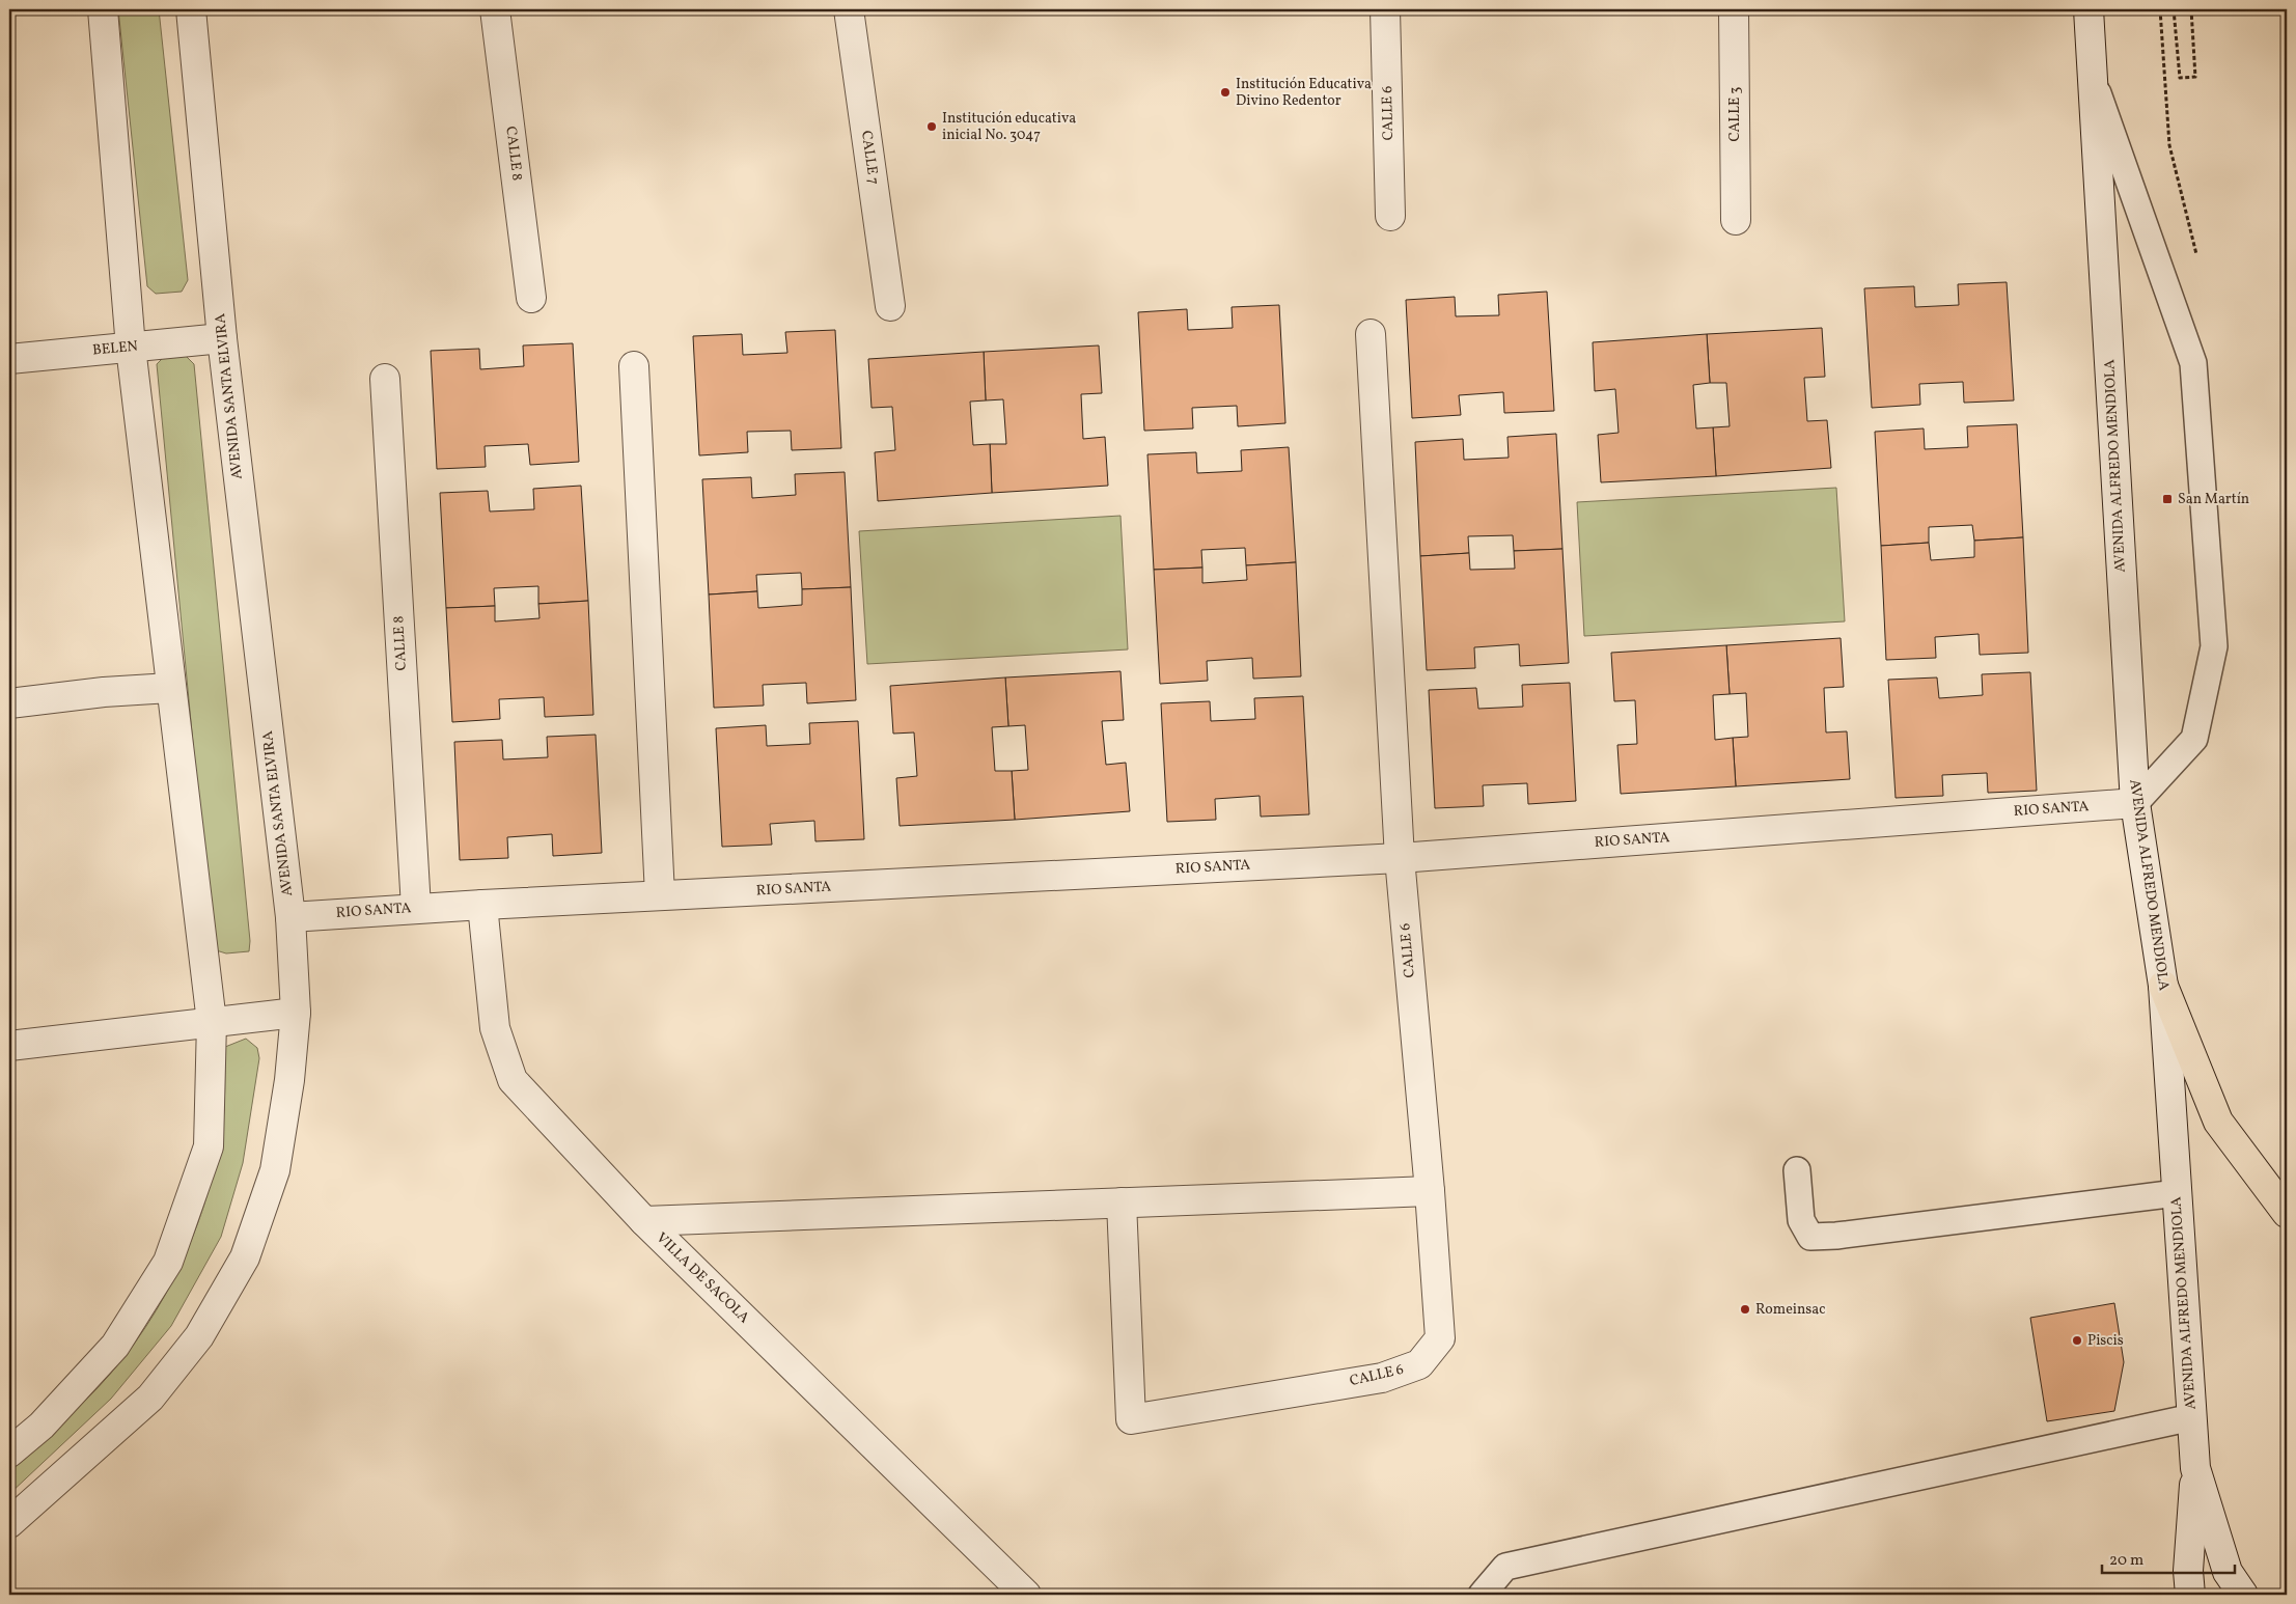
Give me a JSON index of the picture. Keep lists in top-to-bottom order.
{
  "streets": {
    "street": [
      "CALLE 6",
      "CALLE 3",
      "CALLE 8",
      "CALLE 7",
      "BELEN",
      "AVENIDA SANTA ELVIRA",
      "AVENIDA ALFREDO MENDIOLA",
      "RIO SANTA",
      "VILLA DE SACOLA"
    ]
  },
  "crossings": [
    ["CALLE 6", "RIO SANTA"],
    ["CALLE 8", "RIO SANTA"],
    ["BELEN", "AVENIDA SANTA ELVIRA"],
    ["AVENIDA SANTA ELVIRA", "RIO SANTA"],
    ["AVENIDA ALFREDO MENDIOLA", "RIO SANTA"],
    ["RIO SANTA", "VILLA DE SACOLA"]
  ],
  "places": {
    "other": [
      "Institución Educativa Divino Redentor",
      "Institución educativa inicial No. 3047",
      "Romeinsac",
      "Piscis"
    ],
    "transit": ["San Martín"]
  },
  "scale_bar": "20 m"
}
